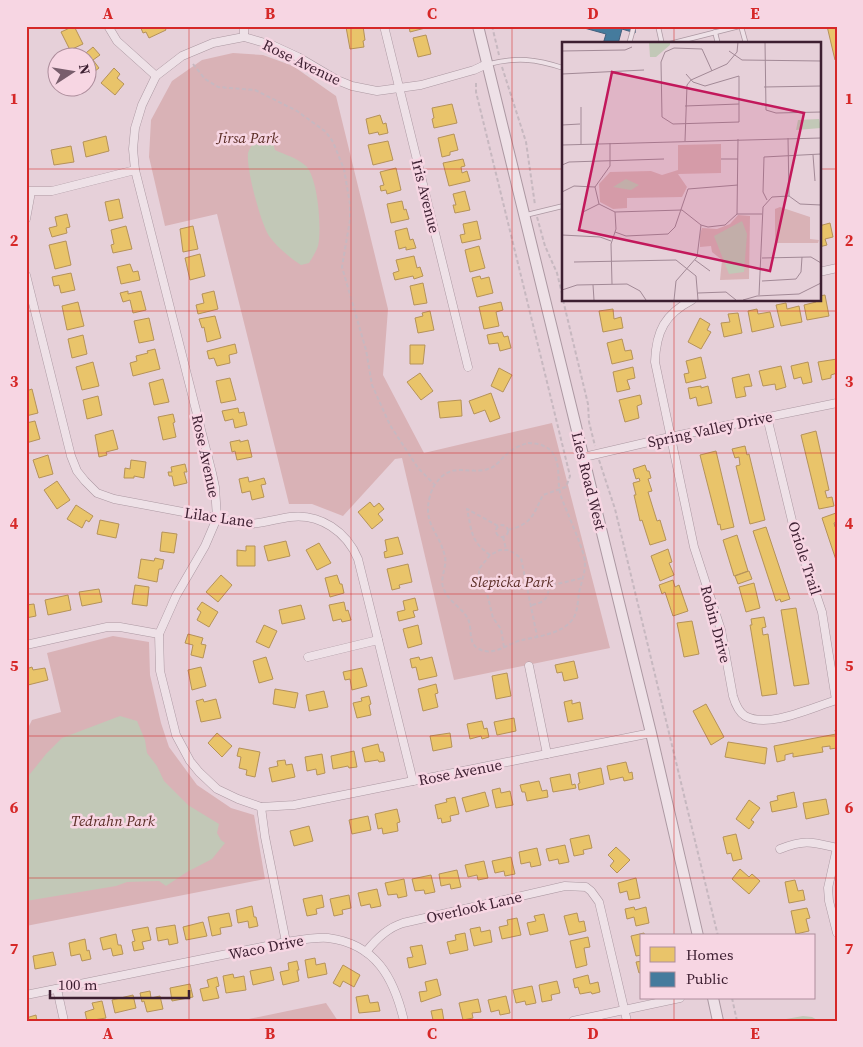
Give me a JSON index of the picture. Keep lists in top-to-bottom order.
{
  "streets": {
    "street": [
      "Rose Avenue",
      "Iris Avenue",
      "Spring Valley Drive",
      "Lies Road West",
      "Lilac Lane",
      "Oriole Trail",
      "Robin Drive",
      "Overlook Lane",
      "Waco Drive"
    ]
  },
  "crossings": [
    ["Rose Avenue", "Iris Avenue"],
    ["Rose Avenue", "Lies Road West"],
    ["Rose Avenue", "Lilac Lane"],
    ["Spring Valley Drive", "Lies Road West"],
    ["Spring Valley Drive", "Oriole Trail"],
    ["Spring Valley Drive", "Robin Drive"],
    ["Oriole Trail", "Robin Drive"],
    ["Overlook Lane", "Waco Drive"]
  ],
  "parks": ["Jirsa Park", "Slepicka Park", "Tedrahn Park"],
  "legend": ["Homes", "Public"],
  "scale_bar": "100 m",
  "north": "right",
  "grid": {
    "columns": [
      "A",
      "B",
      "C",
      "D",
      "E"
    ],
    "rows": [
      "1",
      "2",
      "3",
      "4",
      "5",
      "6",
      "7"
    ]
  }
}
